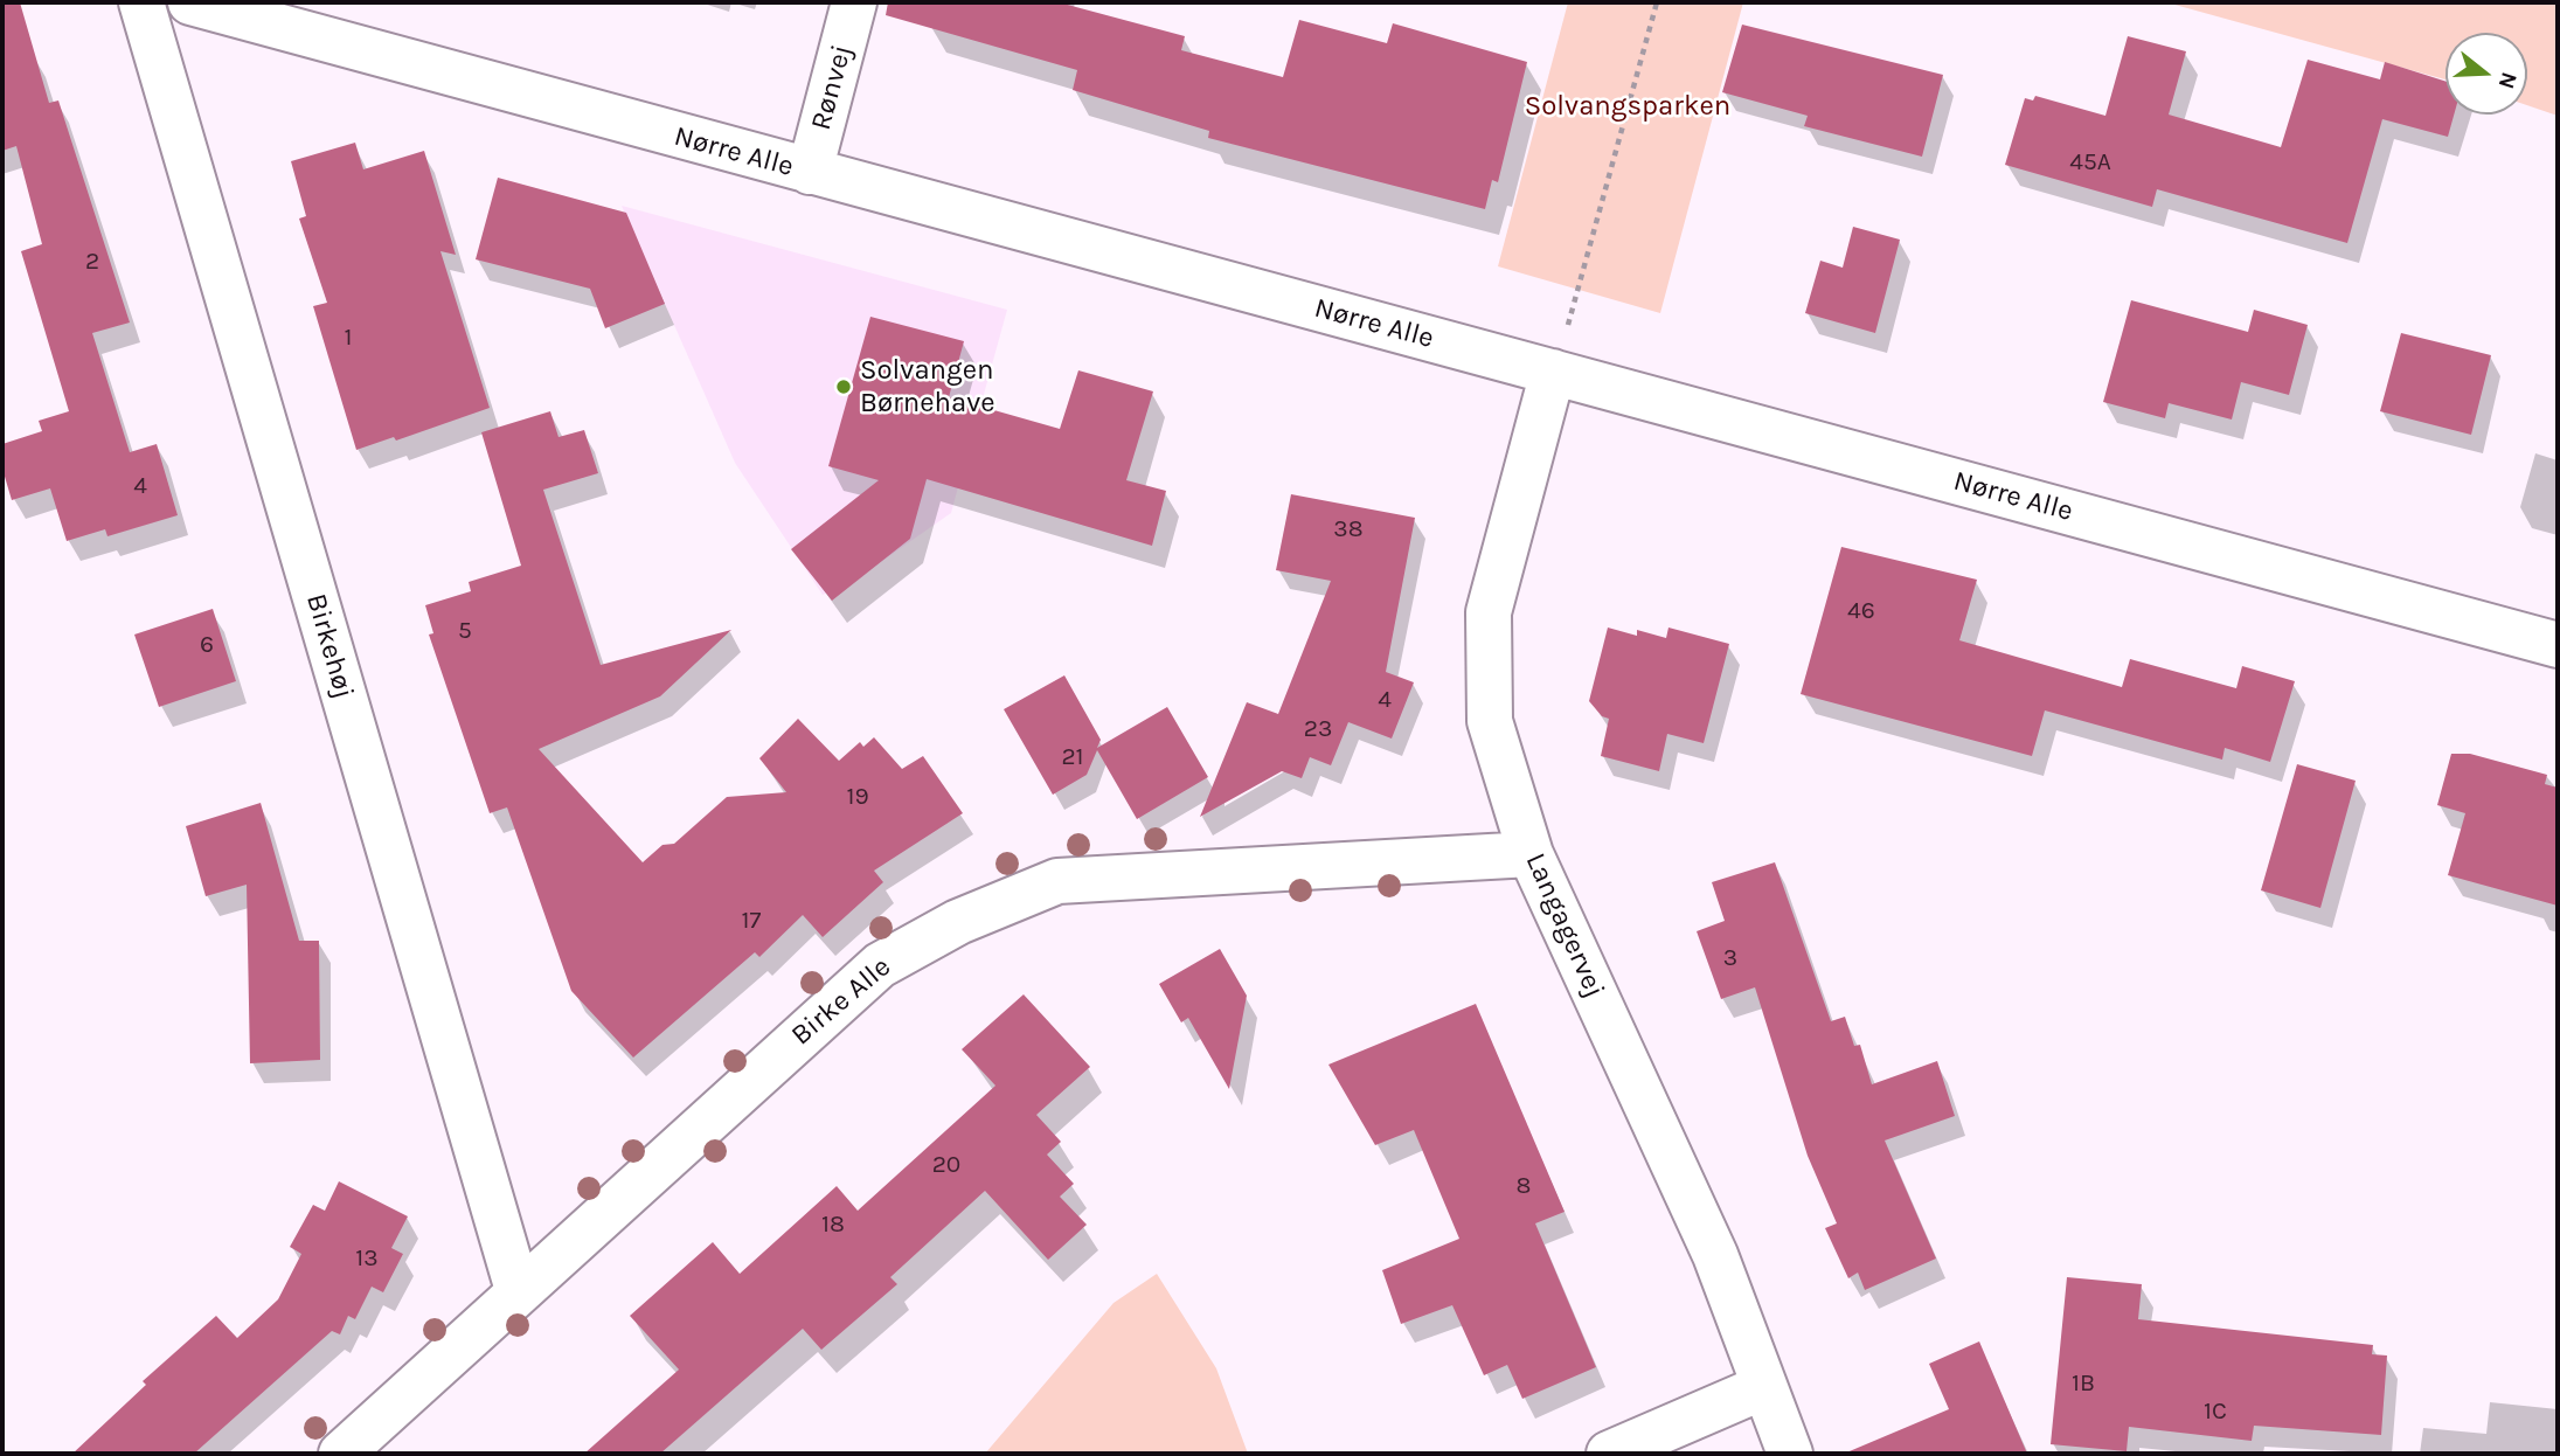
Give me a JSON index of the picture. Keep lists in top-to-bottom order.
{
  "streets": {
    "street": [
      "Rønvej",
      "Nørre Alle",
      "Birkehøj",
      "Langagervej",
      "Birke Alle"
    ]
  },
  "crossings": [
    ["Rønvej", "Nørre Alle"],
    ["Nørre Alle", "Langagervej"],
    ["Birkehøj", "Birke Alle"],
    ["Langagervej", "Birke Alle"]
  ],
  "parks": ["Solvangsparken"],
  "places": ["Solvangen Børnehave"],
  "house_numbers": [
    "45A",
    "2",
    "1",
    "4",
    "38",
    "46",
    "5",
    "6",
    "4",
    "23",
    "21",
    "19",
    "17",
    "3",
    "20",
    "8",
    "18",
    "13",
    "1B",
    "1C"
  ],
  "north": "right"
}
